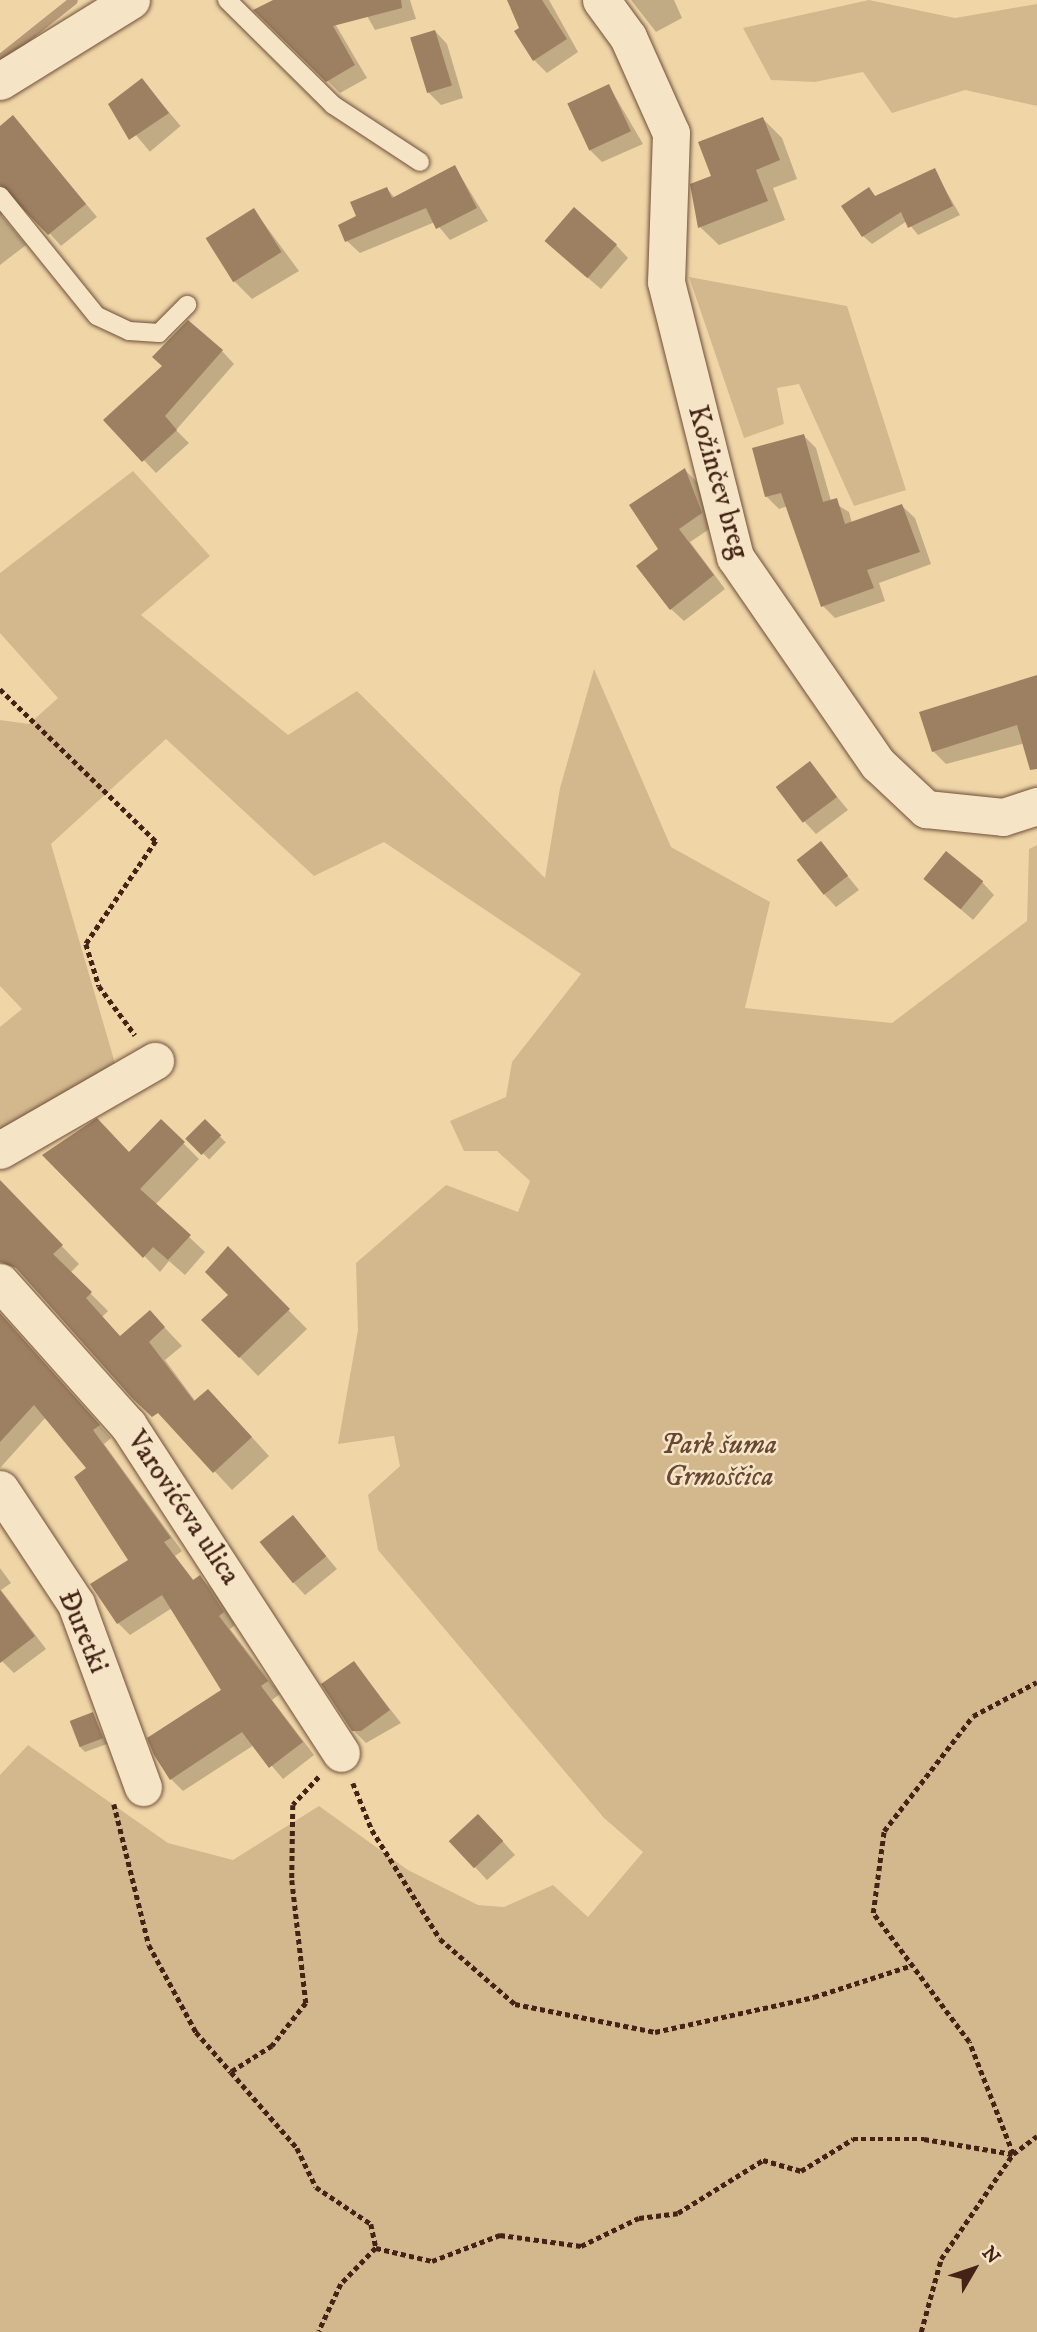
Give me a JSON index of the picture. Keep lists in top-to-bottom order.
{
  "streets": {
    "street": ["Kožinčev breg", "Varovićeva ulica", "Đuretki"]
  },
  "parks": ["Park šuma Grmoščica"],
  "north": "top right"
}
